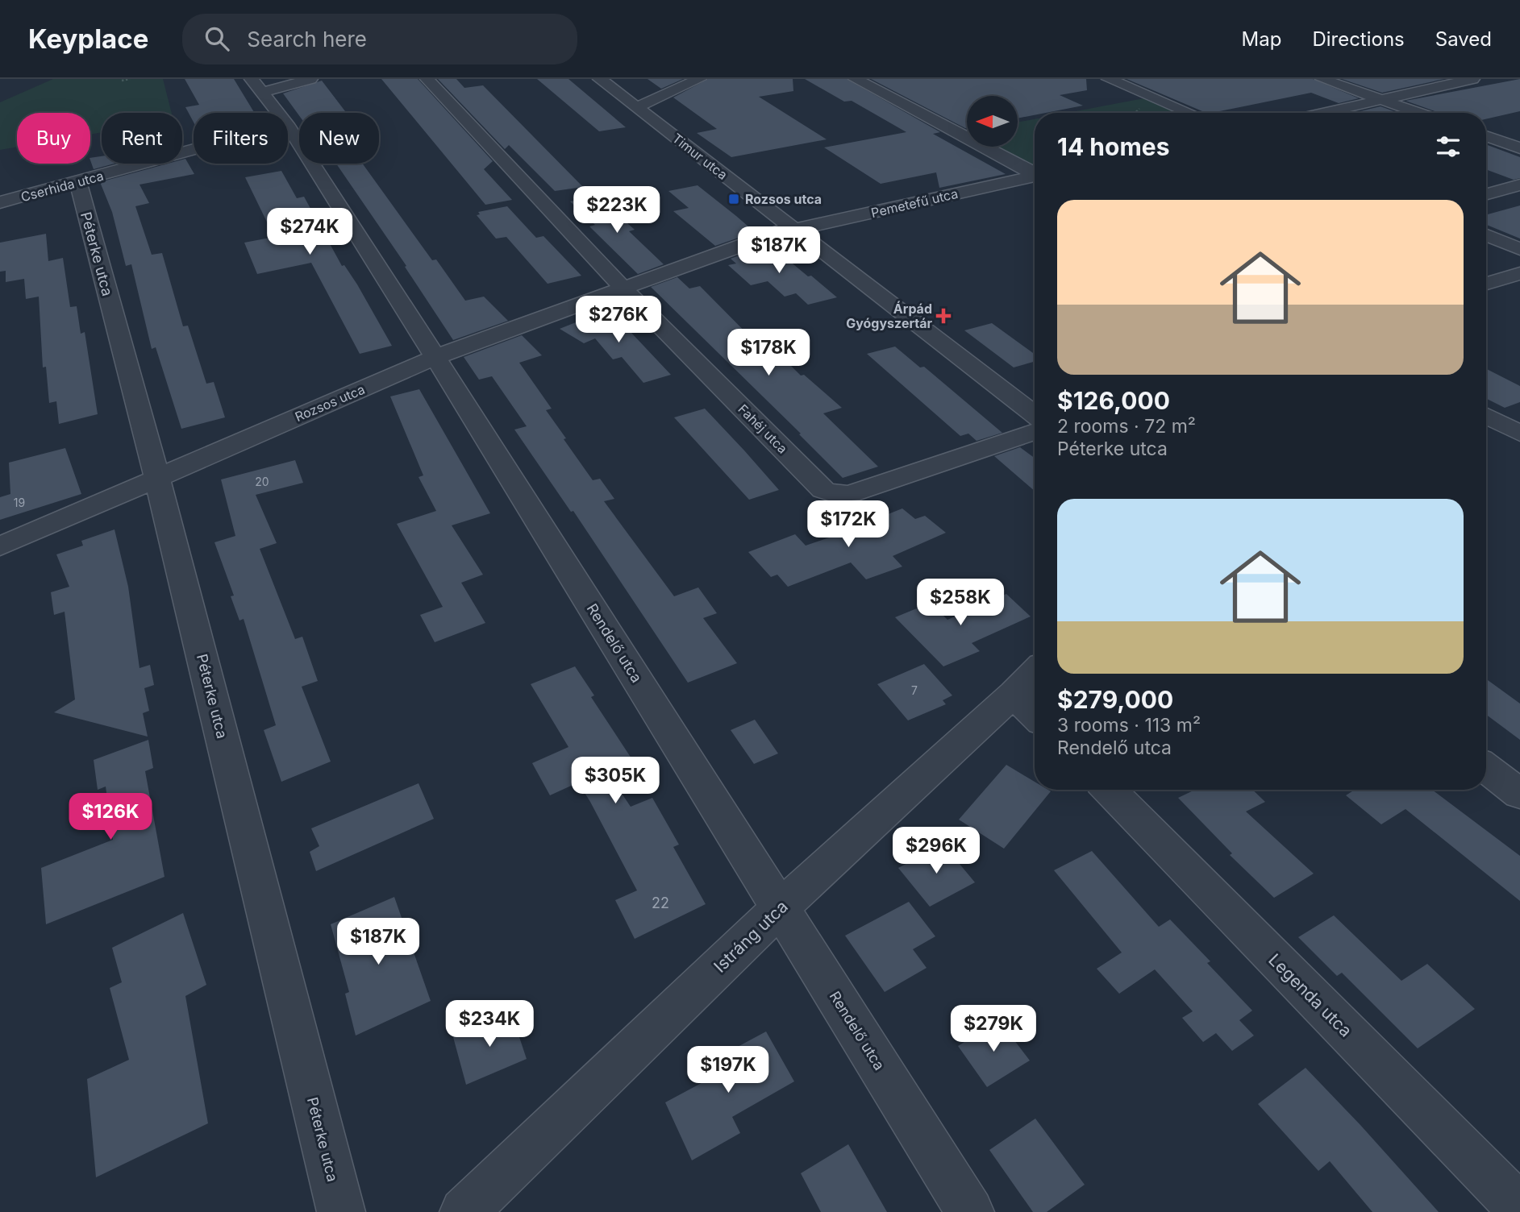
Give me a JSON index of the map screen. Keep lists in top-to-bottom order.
{
  "streets": {
    "street": [
      "Timur utca",
      "Cserhida utca",
      "Pemetefű utca",
      "Péterke utca",
      "Rozsos utca",
      "Fahéj utca",
      "Rendelő utca",
      "Istráng utca",
      "Legenda utca"
    ]
  },
  "crossings": [
    ["Timur utca", "Pemetefű utca"],
    ["Timur utca", "Rozsos utca"],
    ["Cserhida utca", "Péterke utca"],
    ["Pemetefű utca", "Rozsos utca"],
    ["Péterke utca", "Rozsos utca"],
    ["Rozsos utca", "Fahéj utca"],
    ["Rozsos utca", "Rendelő utca"],
    ["Rendelő utca", "Istráng utca"]
  ],
  "places": {
    "transit": ["Rozsos utca"],
    "health": ["Árpád Gyógyszertár"]
  },
  "house_numbers": [
    "20",
    "19",
    "7",
    "22"
  ],
  "north": "left",
  "page": {
    "header": "Keyplace",
    "search": "Search here",
    "nav": ["Map", "Directions", "Saved"],
    "chip": [
      "Buy",
      "Rent",
      "Filters",
      "New"
    ],
    "heading": "14 homes",
    "list": [
      {
        "name": "$126,000",
        "note": "2 rooms · 72 m² · Péterke utca"
      },
      {
        "name": "$279,000",
        "note": "3 rooms · 113 m² · Rendelő utca"
      }
    ],
    "price": [
      "$223K",
      "$274K",
      "$187K",
      "$276K",
      "$178K",
      "$172K",
      "$258K",
      "$305K",
      "$126K",
      "$296K",
      "$187K",
      "$234K",
      "$279K",
      "$197K"
    ]
  }
}
